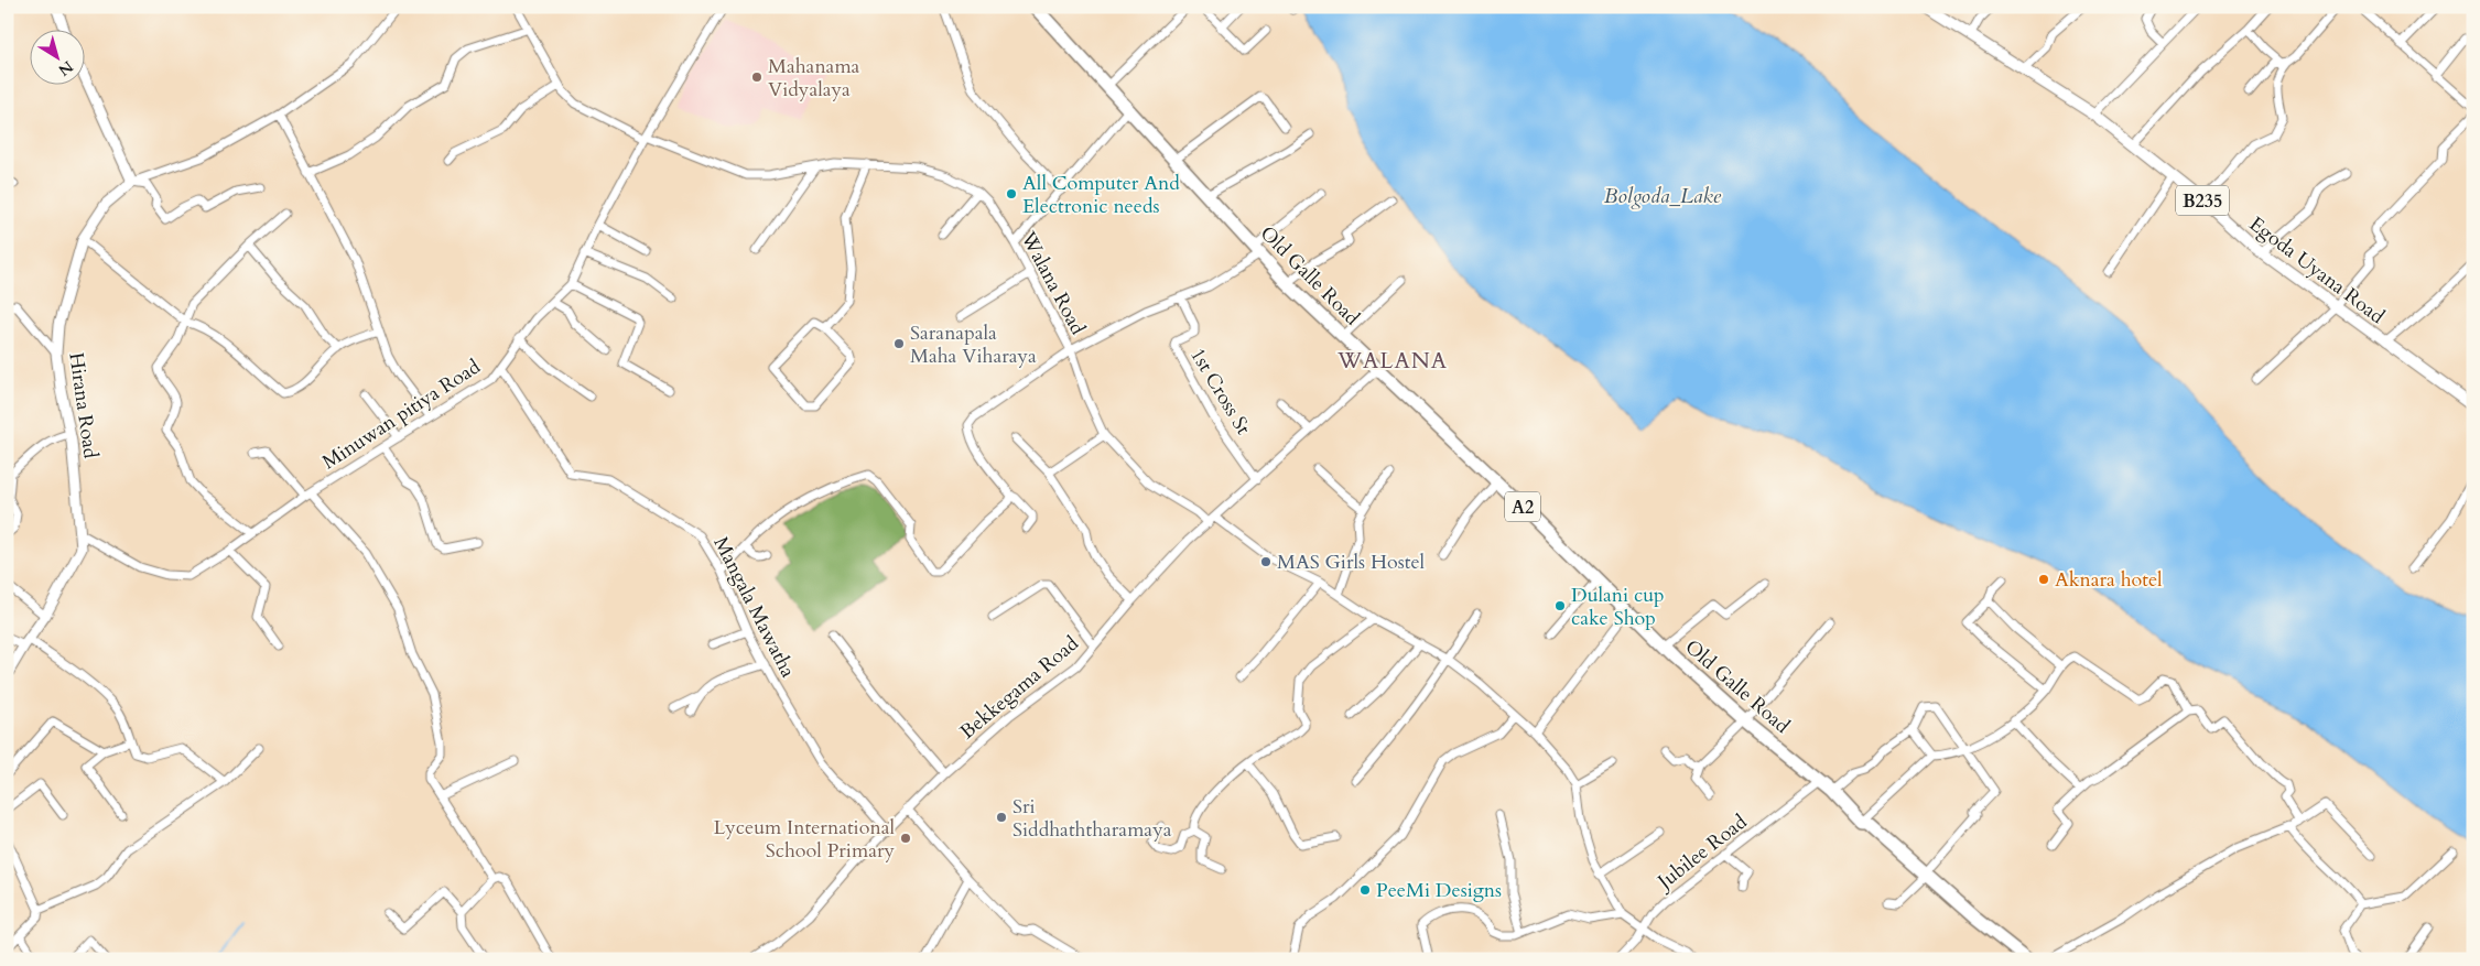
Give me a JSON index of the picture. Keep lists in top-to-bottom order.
{
  "streets": {
    "highway": ["Old Galle Road", "A2"],
    "main road": ["B235", "Egoda Uyana Road"],
    "street": [
      "Walana Road",
      "1st Cross St",
      "Hirana Road",
      "Minuwan pitiya Road",
      "Mangala Mawatha",
      "Bekkegama Road",
      "Jubilee Road"
    ]
  },
  "crossings": [
    ["Old Galle Road", "Bekkegama Road"],
    ["Old Galle Road", "Jubilee Road"],
    ["Walana Road", "Minuwan pitiya Road"],
    ["Walana Road", "Bekkegama Road"],
    ["1st Cross St", "Bekkegama Road"],
    ["Hirana Road", "Minuwan pitiya Road"],
    ["Minuwan pitiya Road", "Mangala Mawatha"],
    ["Mangala Mawatha", "Bekkegama Road"]
  ],
  "districts": ["WALANA"],
  "water": ["Bolgoda_Lake"],
  "places": [
    "Mahanama Vidyalaya",
    "All Computer And Electronic needs",
    "Saranapala Maha Viharaya",
    "MAS Girls Hostel",
    "Aknara hotel",
    "Dulani cup cake Shop",
    "Sri Siddhaththaramaya",
    "Lyceum International School Primary",
    "PeeMi Designs"
  ],
  "north": "bottom right"
}
